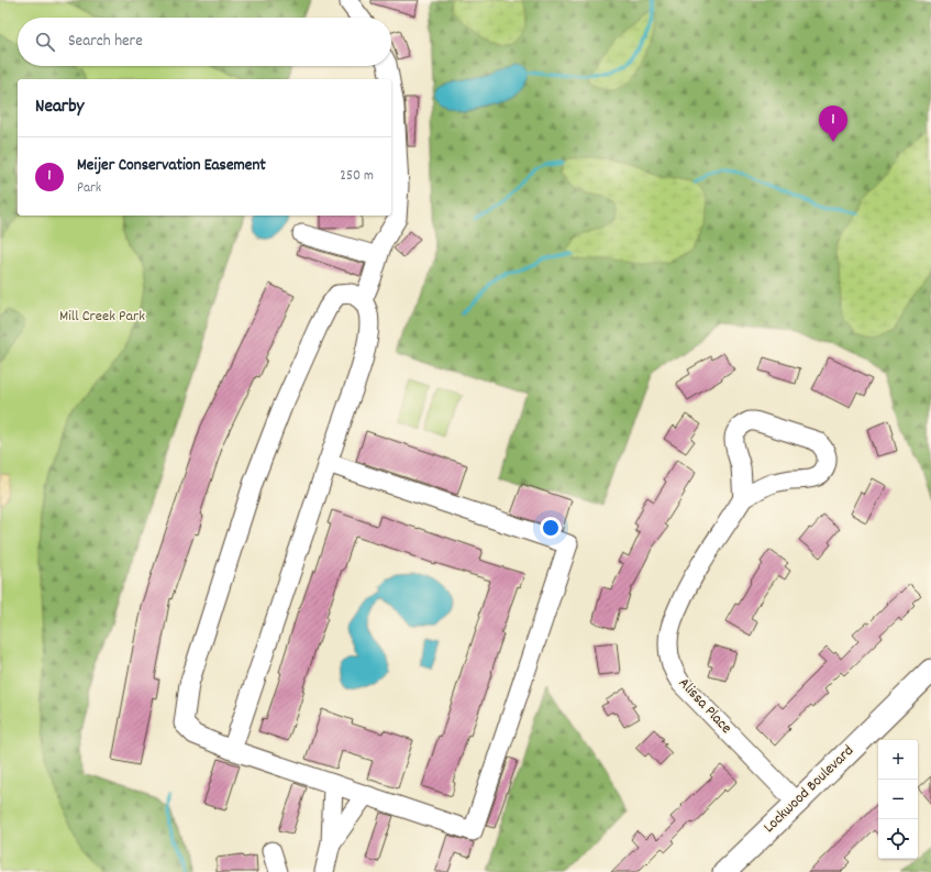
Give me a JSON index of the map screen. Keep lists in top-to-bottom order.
{
  "streets": {
    "main road": ["Lockwood Boulevard"],
    "street": ["Alissa Place"]
  },
  "crossings": [
    ["Alissa Place", "Lockwood Boulevard"]
  ],
  "parks": ["Mill Creek Park"],
  "page": {
    "search": "Search here",
    "heading": "Nearby",
    "pins": "1",
    "list": [
      {
        "mark": "1",
        "name": "Meijer Conservation Easement",
        "note": "Park",
        "value": "250 m"
      }
    ],
    "map_buttons": ["+", "−"]
  }
}
